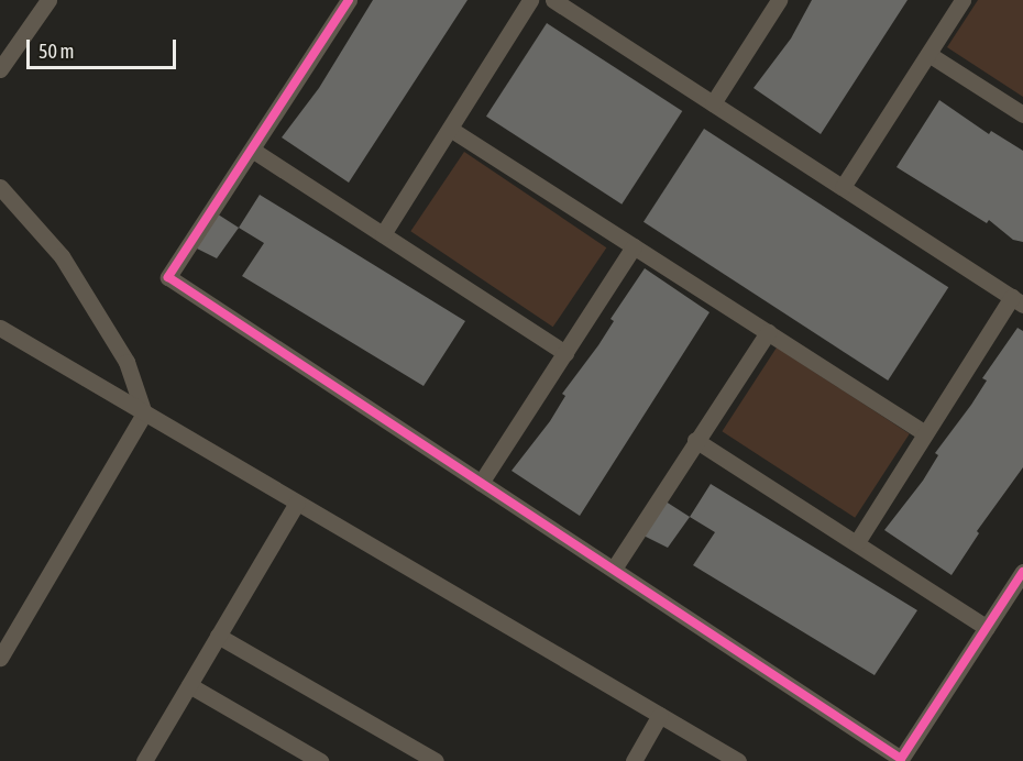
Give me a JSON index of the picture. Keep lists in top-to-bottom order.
{
  "scale_bar": "50 m"
}
